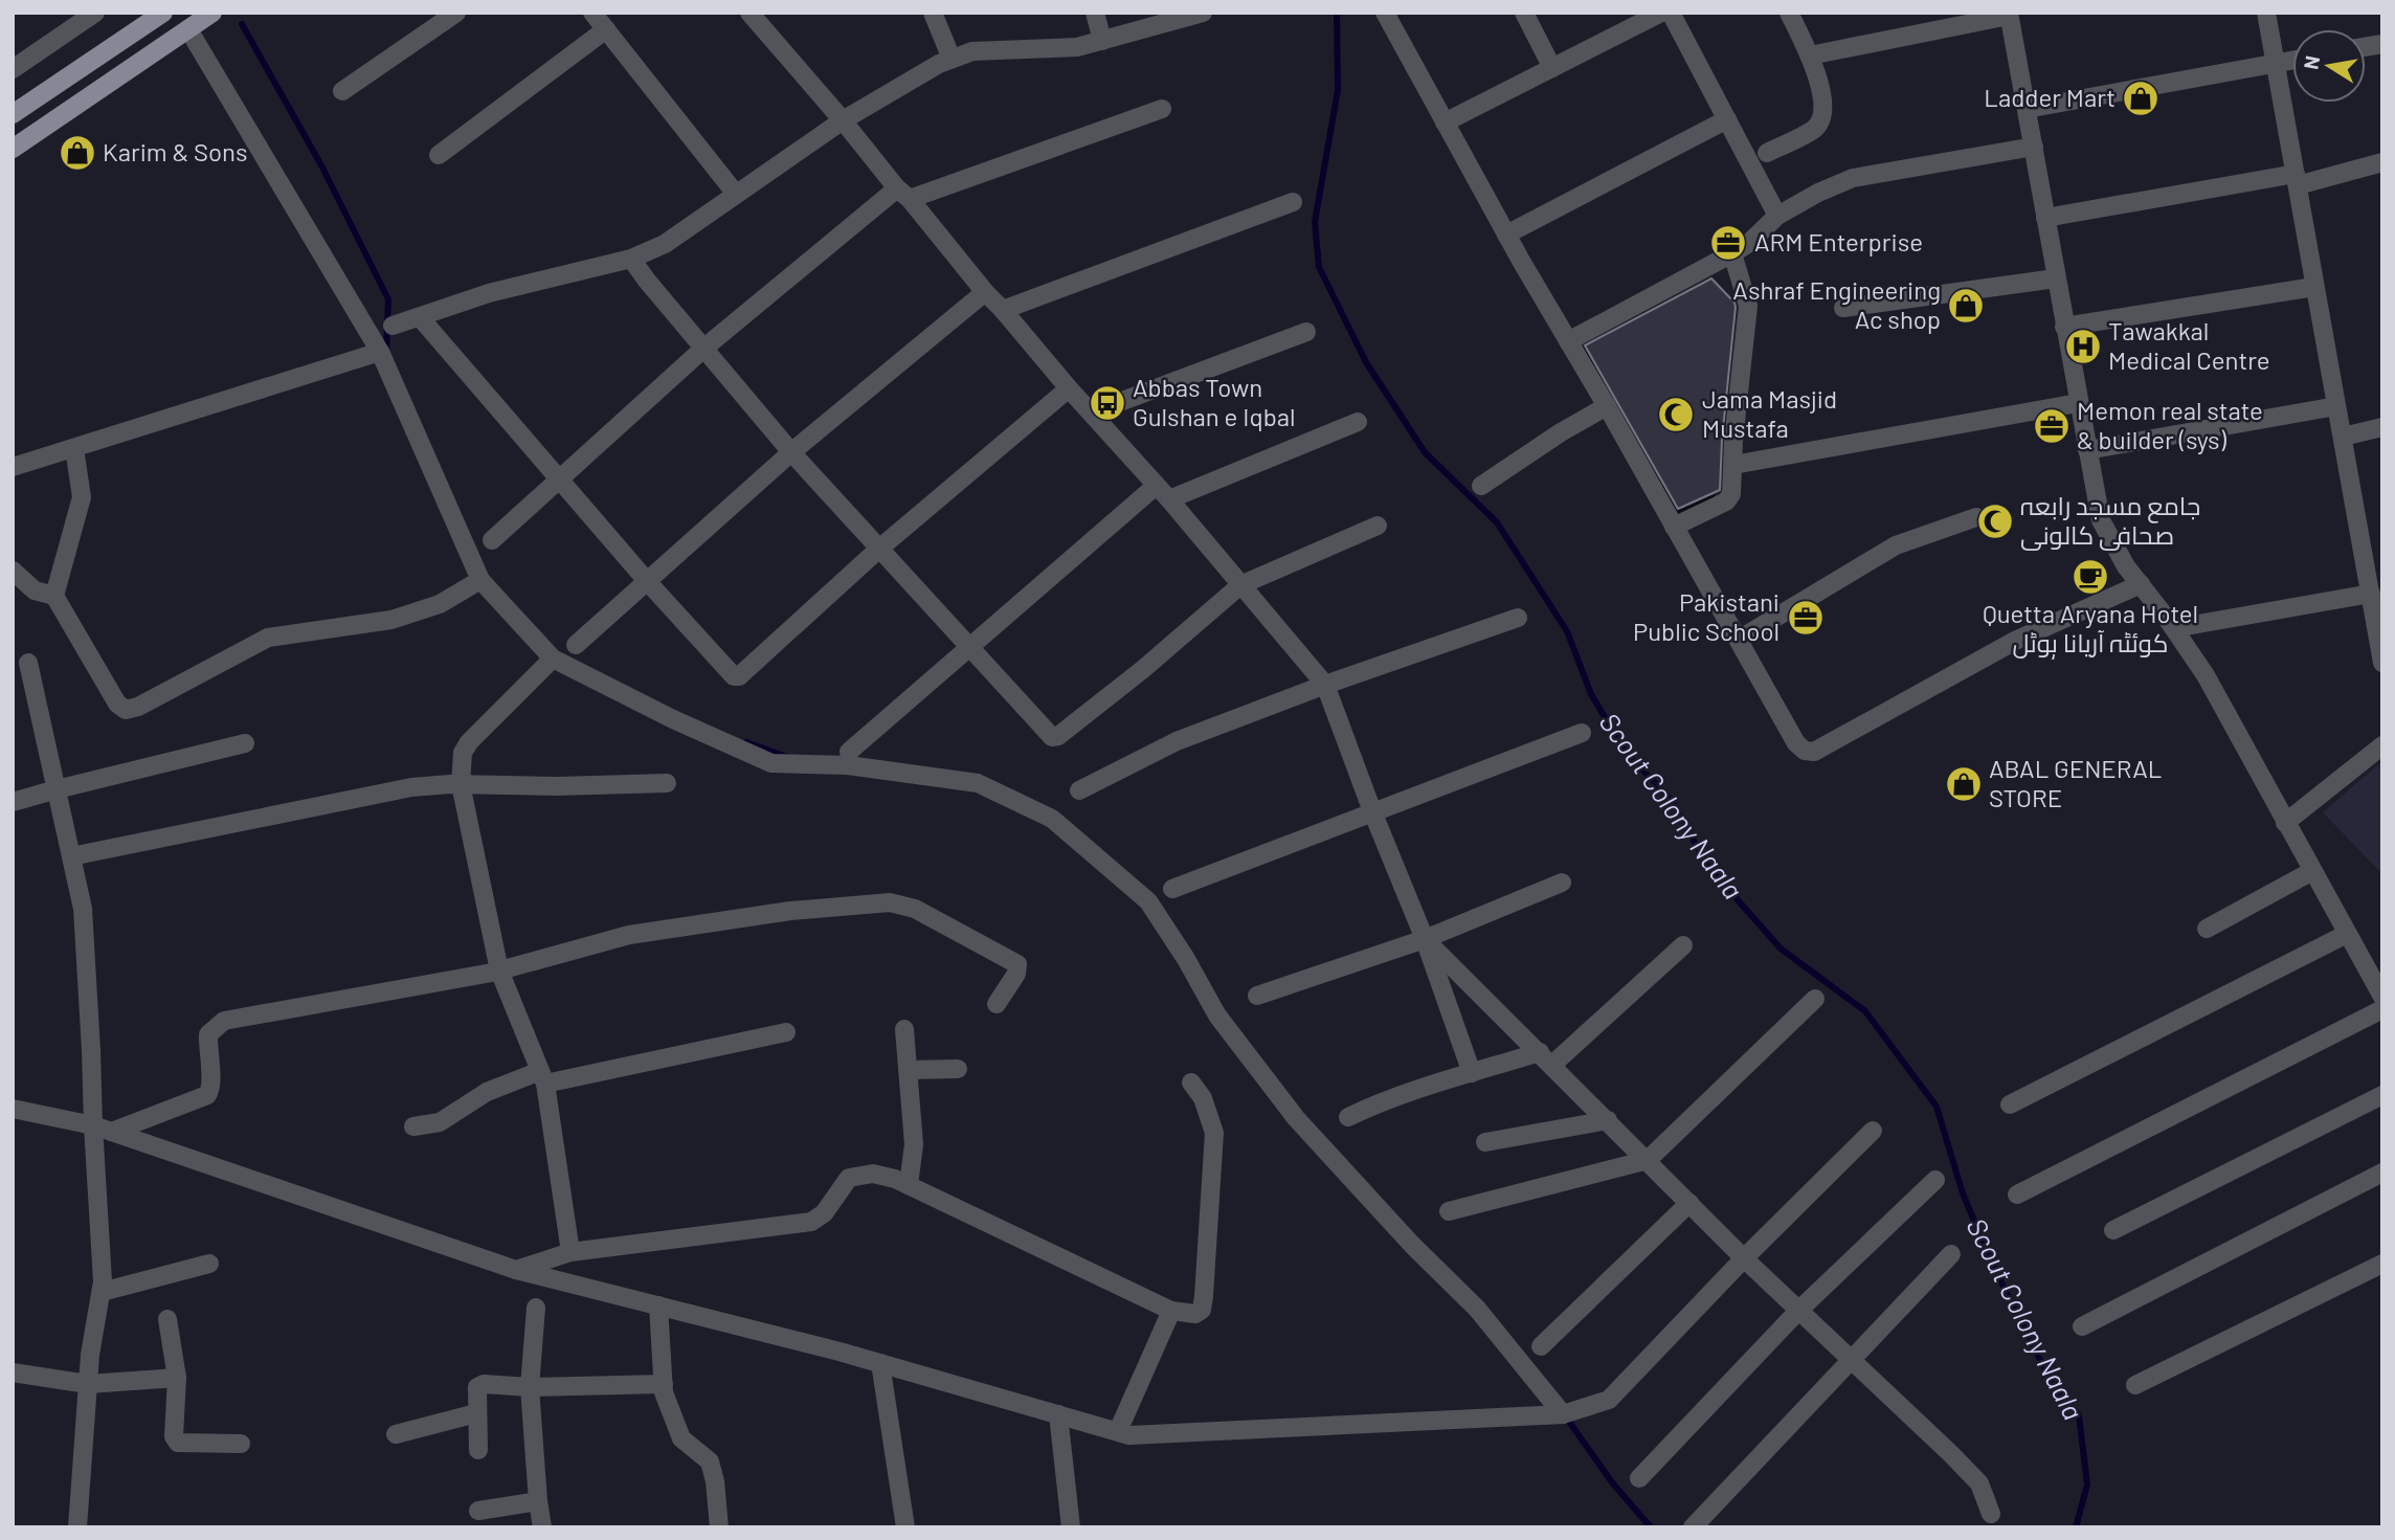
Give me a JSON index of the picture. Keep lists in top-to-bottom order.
{
  "water": ["Scout Colony Naala"],
  "places": {
    "shop": [
      "Ladder Mart",
      "Karim & Sons",
      "Ashraf Engineering Ac shop",
      "ABAL GENERAL STORE"
    ],
    "office": ["ARM Enterprise", "Memon real state & builder (sys)", "Pakistani Public School"],
    "hospital": ["Tawakkal Medical Centre"],
    "bus stop": ["Abbas Town Gulshan e Iqbal"],
    "mosque": ["Jama Masjid Mustafa", "جامع مسجد رابعہ صحافی کالونی"],
    "cafe": ["Quetta Aryana Hotel کوئٹہ آریانا ہوٹل"]
  },
  "north": "left"
}
